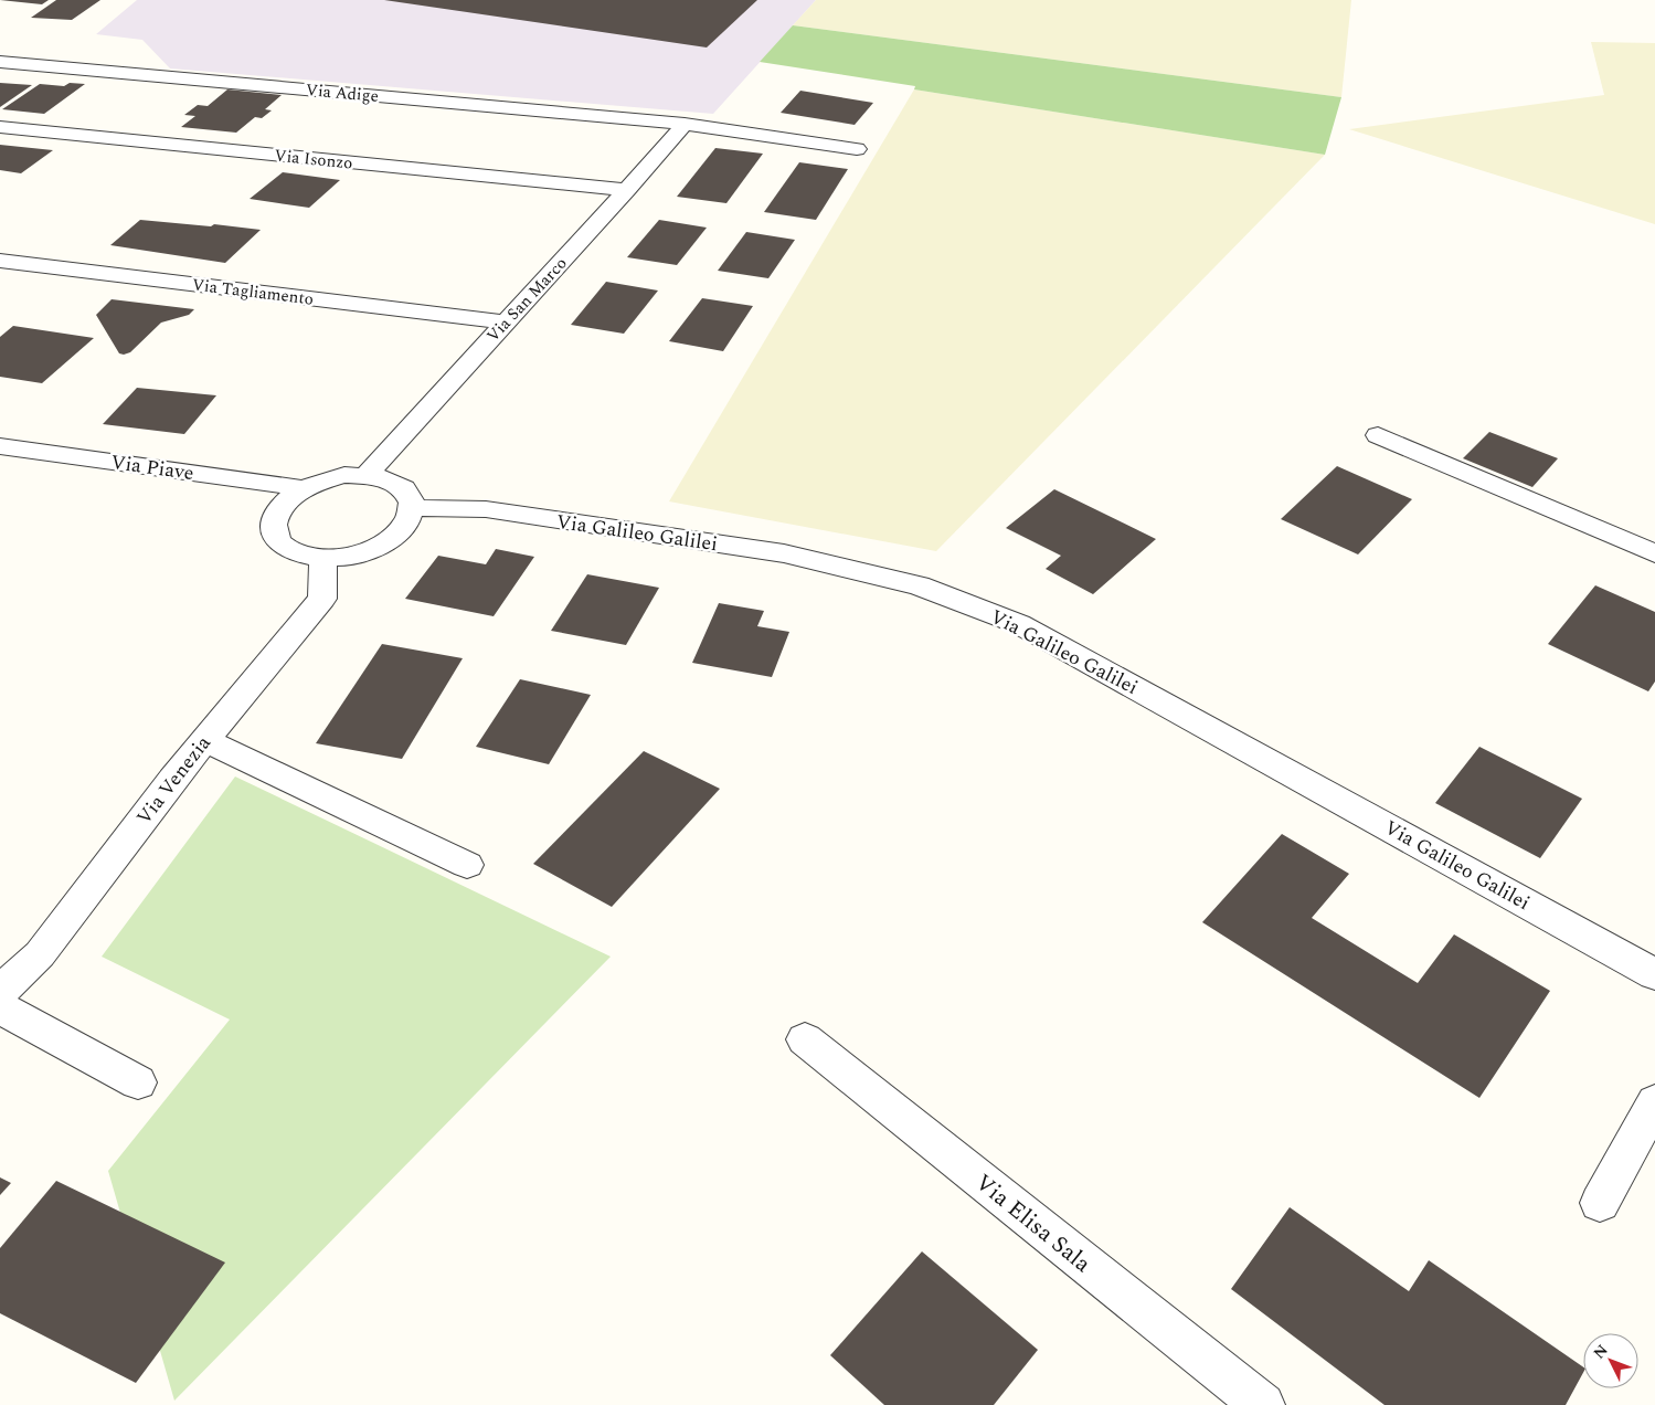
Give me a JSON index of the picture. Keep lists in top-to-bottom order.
{
  "streets": {
    "street": [
      "Via Adige",
      "Via Isonzo",
      "Via Tagliamento",
      "Via San Marco",
      "Via Piave",
      "Via Galileo Galilei",
      "Via Venezia",
      "Via Elisa Sala"
    ]
  },
  "crossings": [
    ["Via Adige", "Via San Marco"],
    ["Via Isonzo", "Via San Marco"],
    ["Via Tagliamento", "Via San Marco"],
    ["Via San Marco", "Via Piave"],
    ["Via San Marco", "Via Galileo Galilei"],
    ["Via San Marco", "Via Venezia"],
    ["Via Piave", "Via Galileo Galilei"],
    ["Via Piave", "Via Venezia"],
    ["Via Galileo Galilei", "Via Venezia"]
  ],
  "north": "top left"
}
